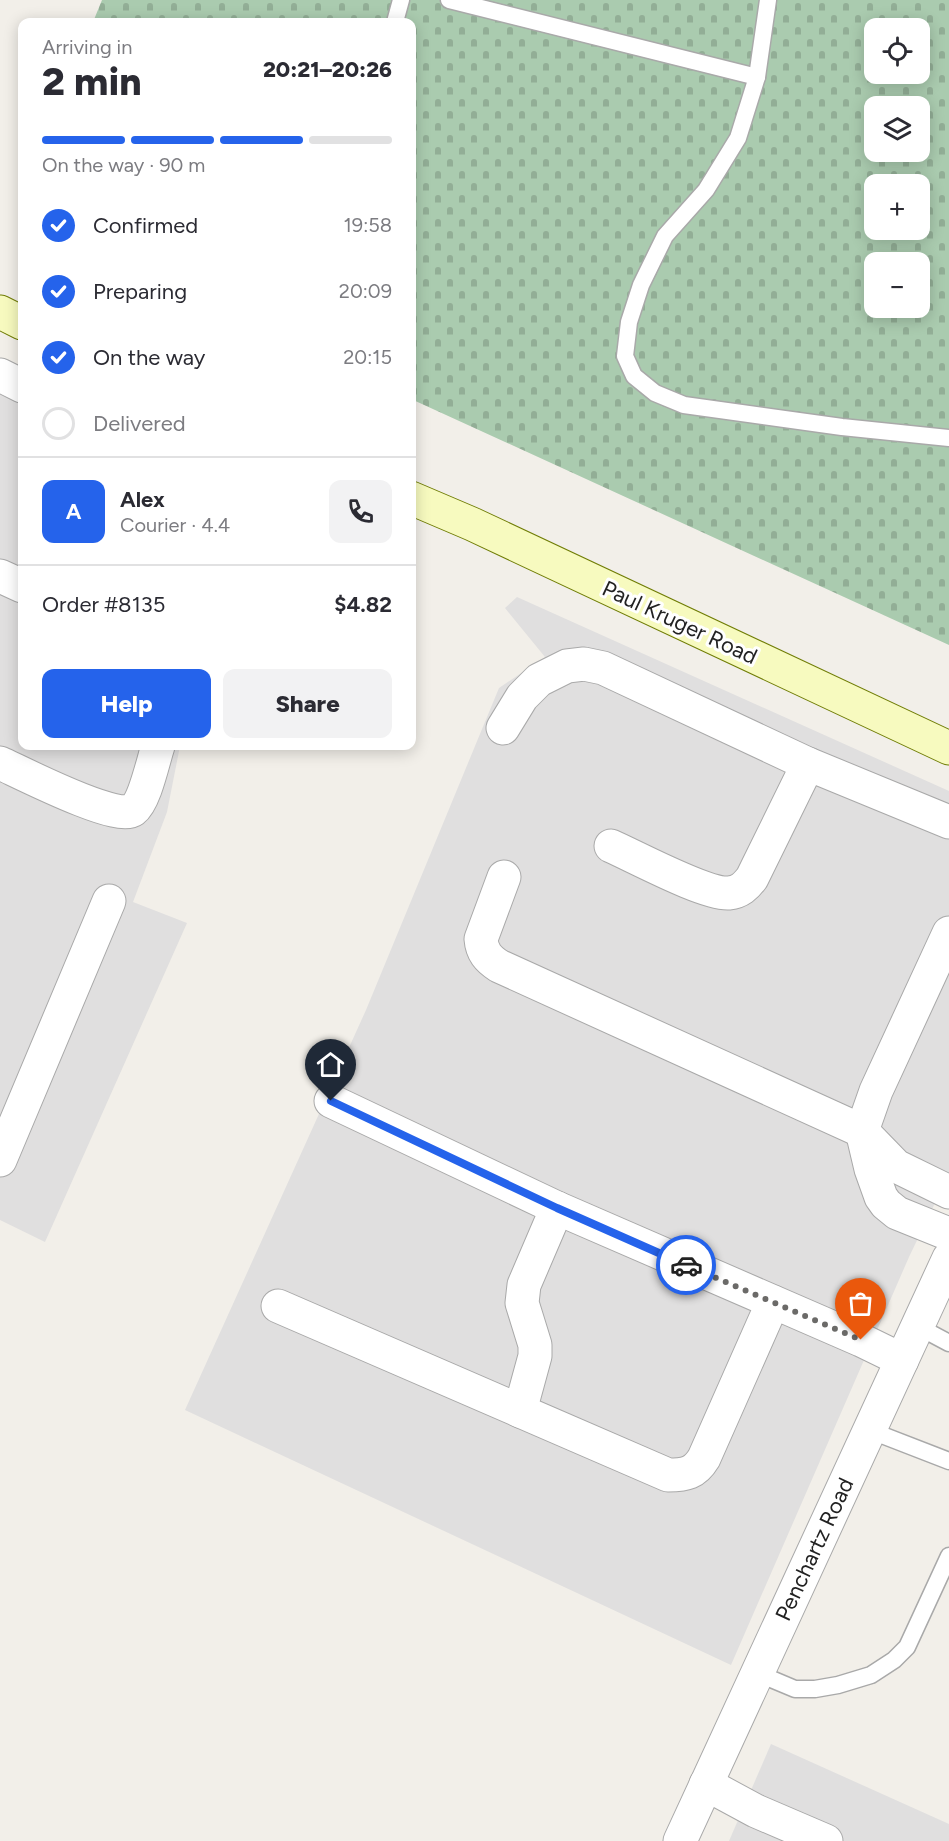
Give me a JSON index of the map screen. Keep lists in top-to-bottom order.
{
  "streets": {
    "street": ["Paul Kruger Road", "Penchartz Road"]
  },
  "page": {
    "map_buttons": ["+", "−"],
    "heading": ["2 min", "Arriving in", "20:21–20:26"],
    "panel": [
      "Alex",
      "Courier · 4.4",
      "Order #8135",
      "$4.82"
    ],
    "bar": "On the way · 90 m",
    "list": [
      ["Confirmed", "19:58"],
      ["Preparing", "20:09"],
      ["On the way", "20:15"],
      "Delivered"
    ],
    "round": "A",
    "buttons": ["Help", "Share"]
  }
}
